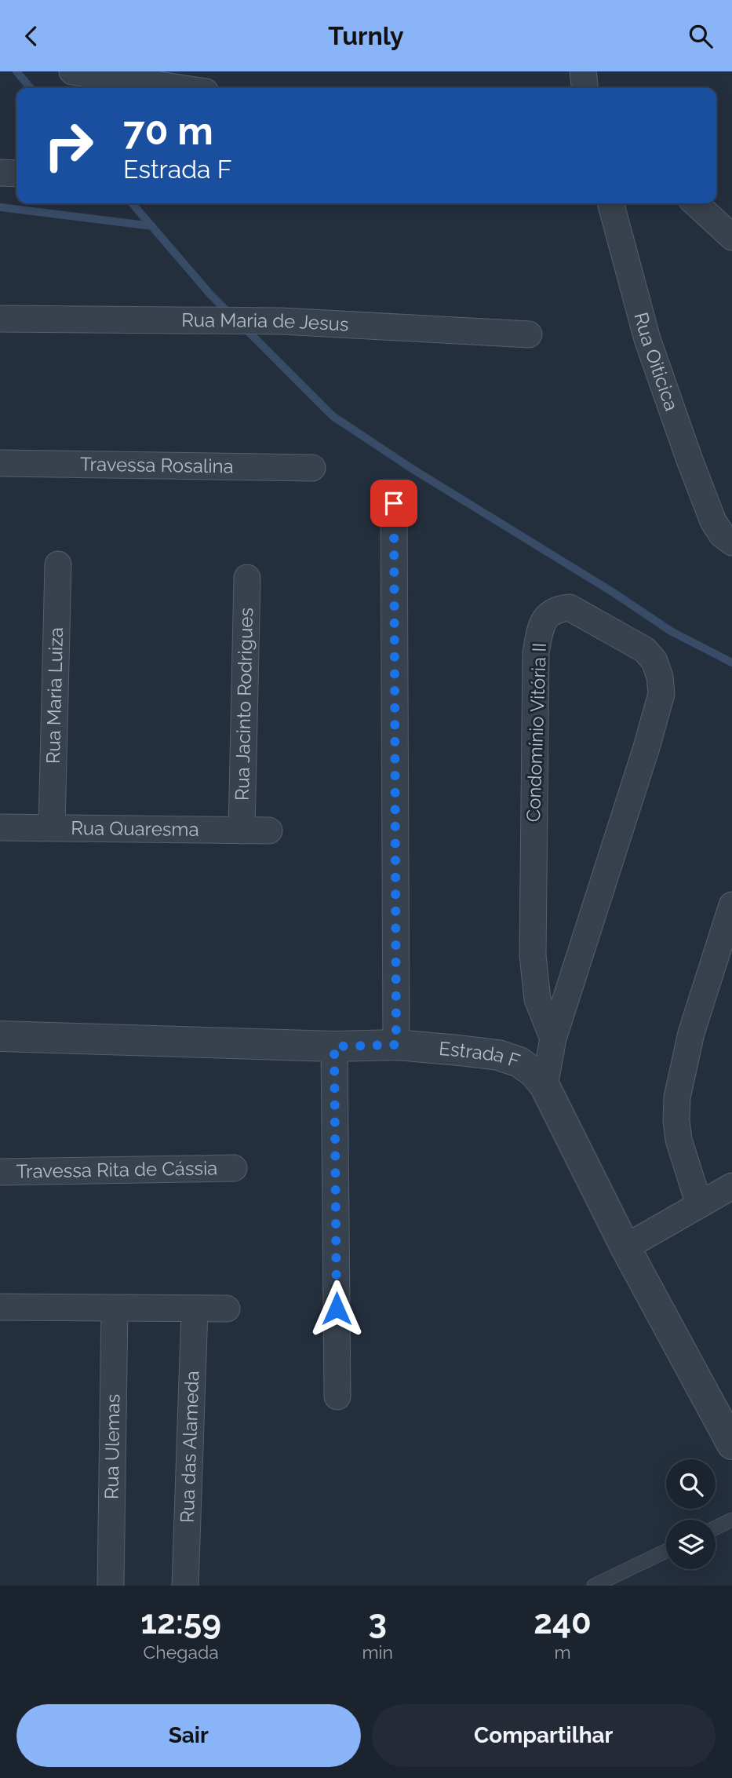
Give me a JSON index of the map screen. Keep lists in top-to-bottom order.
{
  "streets": {
    "street": [
      "Rua Maria de Jesus",
      "Rua Oiticica",
      "Travessa Rosalina",
      "Rua Maria Luiza",
      "Rua Jacinto Rodrigues",
      "Condomínio Vitória II",
      "Rua Quaresma",
      "Estrada F",
      "Travessa Rita de Cássia",
      "Rua Ulemas",
      "Rua das Alameda"
    ]
  },
  "crossings": [
    ["Rua Maria Luiza", "Rua Quaresma"],
    ["Rua Jacinto Rodrigues", "Rua Quaresma"],
    ["Condomínio Vitória II", "Estrada F"]
  ],
  "page": {
    "header": "Turnly",
    "turn": ["70 m", "Estrada F"],
    "eta": [
      "12:59",
      "Chegada",
      "3",
      "min",
      "240",
      "m"
    ],
    "buttons": ["Sair", "Compartilhar"]
  }
}
